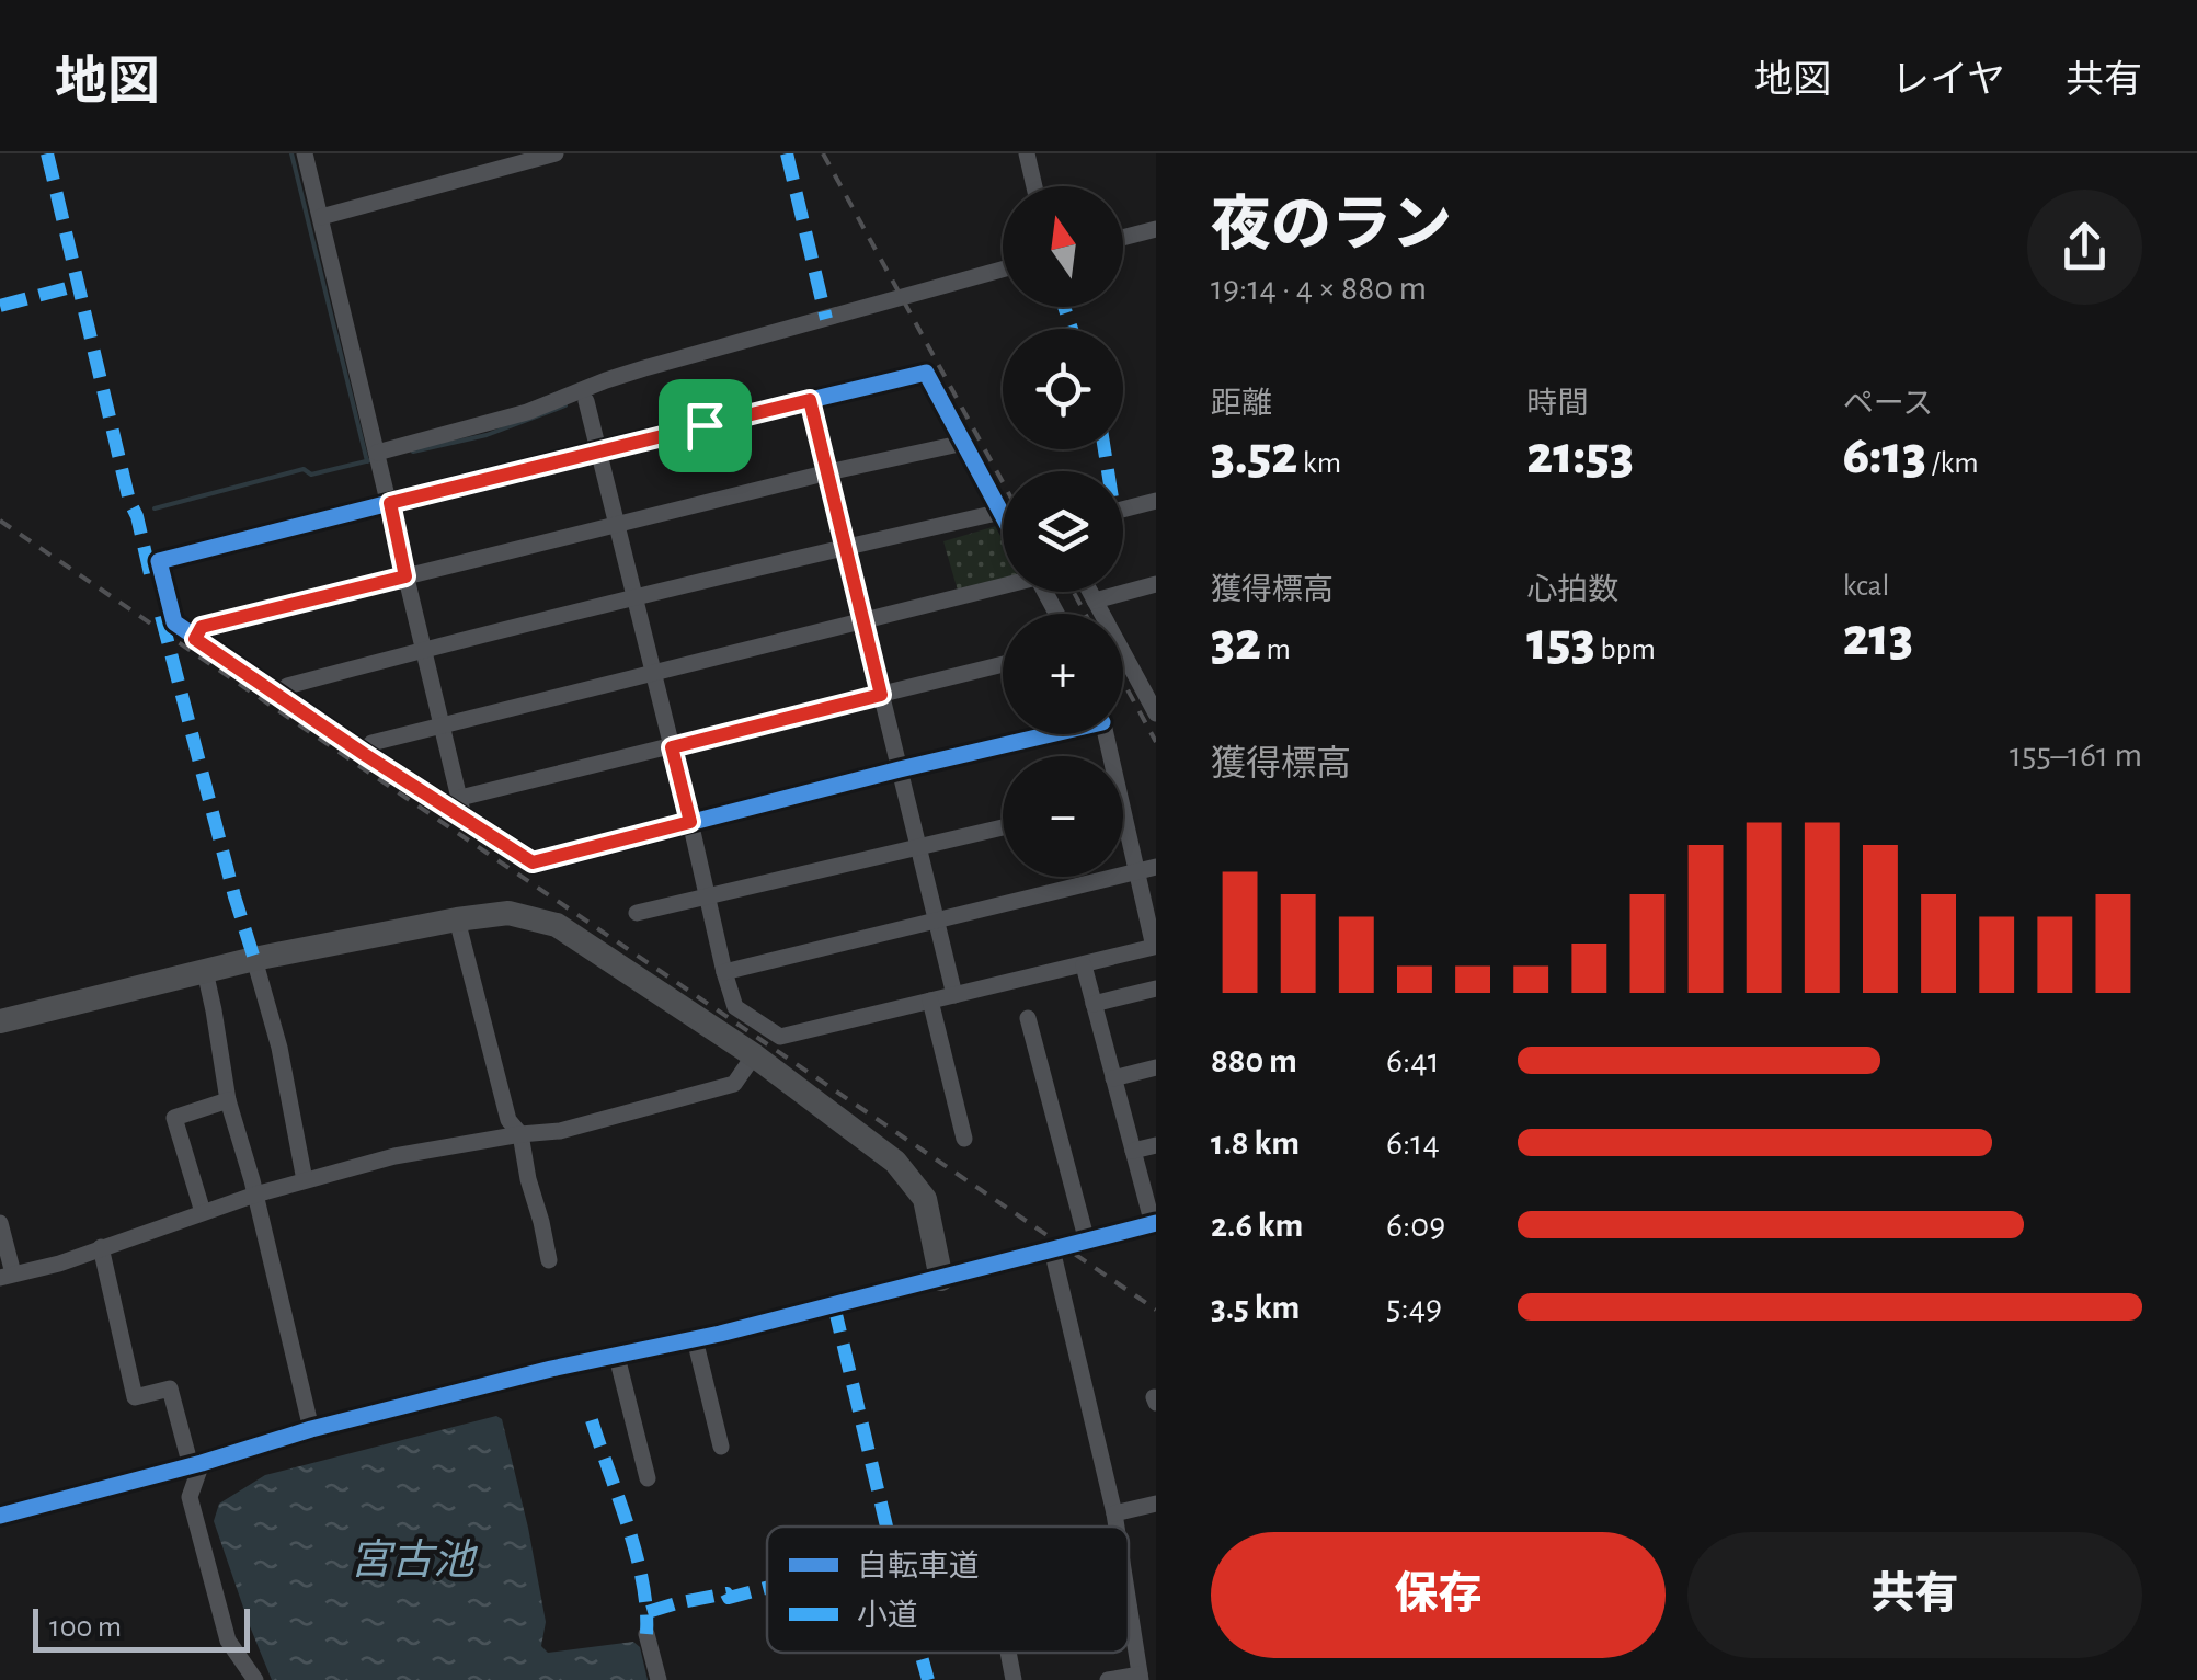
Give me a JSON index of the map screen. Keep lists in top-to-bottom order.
{
  "water": ["宮古池"],
  "legend": ["自転車道", "小道"],
  "scale_bar": "100 m",
  "north": "top",
  "page": {
    "header": "地図",
    "nav": ["地図", "レイヤ", "共有"],
    "heading": ["夜のラン", "19:14 · 4 × 880 m"],
    "map_buttons": ["+", "−"],
    "stats": [
      ["距離", "3.52 km"],
      ["時間", "21:53"],
      ["ペース", "6:13 /km"],
      ["獲得標高", "32 m"],
      ["心拍数", "153 bpm"],
      ["kcal", "213"]
    ],
    "chart": ["獲得標高", "155–161 m"],
    "list": [
      {
        "name": "880 m",
        "note": "6:41"
      },
      {
        "name": "1.8 km",
        "note": "6:14"
      },
      {
        "name": "2.6 km",
        "note": "6:09"
      },
      {
        "name": "3.5 km",
        "note": "5:49"
      }
    ],
    "buttons": ["保存", "共有"],
    "scale": "100 m"
  }
}
